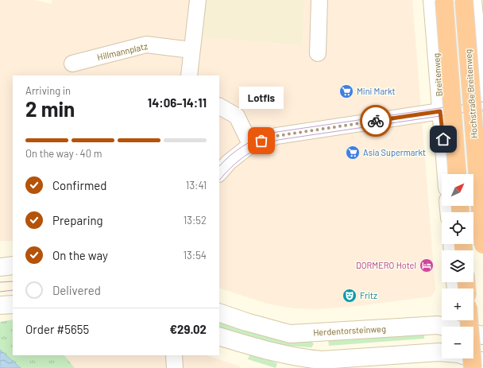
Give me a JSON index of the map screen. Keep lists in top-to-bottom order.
{
  "streets": {
    "highway": ["Hochstraße Breitenweg"],
    "main road": ["Breitenweg", "Herdentorsteinweg"],
    "street": ["Hillmannplatz"]
  },
  "places": {
    "supermarket": ["Mini Markt", "Asia Supermarkt"],
    "other": ["Lotfis"],
    "hotel": ["DORMERO Hotel"],
    "theatre": ["Fritz"]
  },
  "north": "top right",
  "page": {
    "heading": ["2 min", "Arriving in", "14:06–14:11"],
    "panel": ["Order #5655", "€29.02"],
    "bubble": "Lotfis",
    "bar": "On the way · 40 m",
    "list": [
      ["Confirmed", "13:41"],
      ["Preparing", "13:52"],
      ["On the way", "13:54"],
      "Delivered"
    ],
    "map_buttons": ["+", "−"]
  }
}
